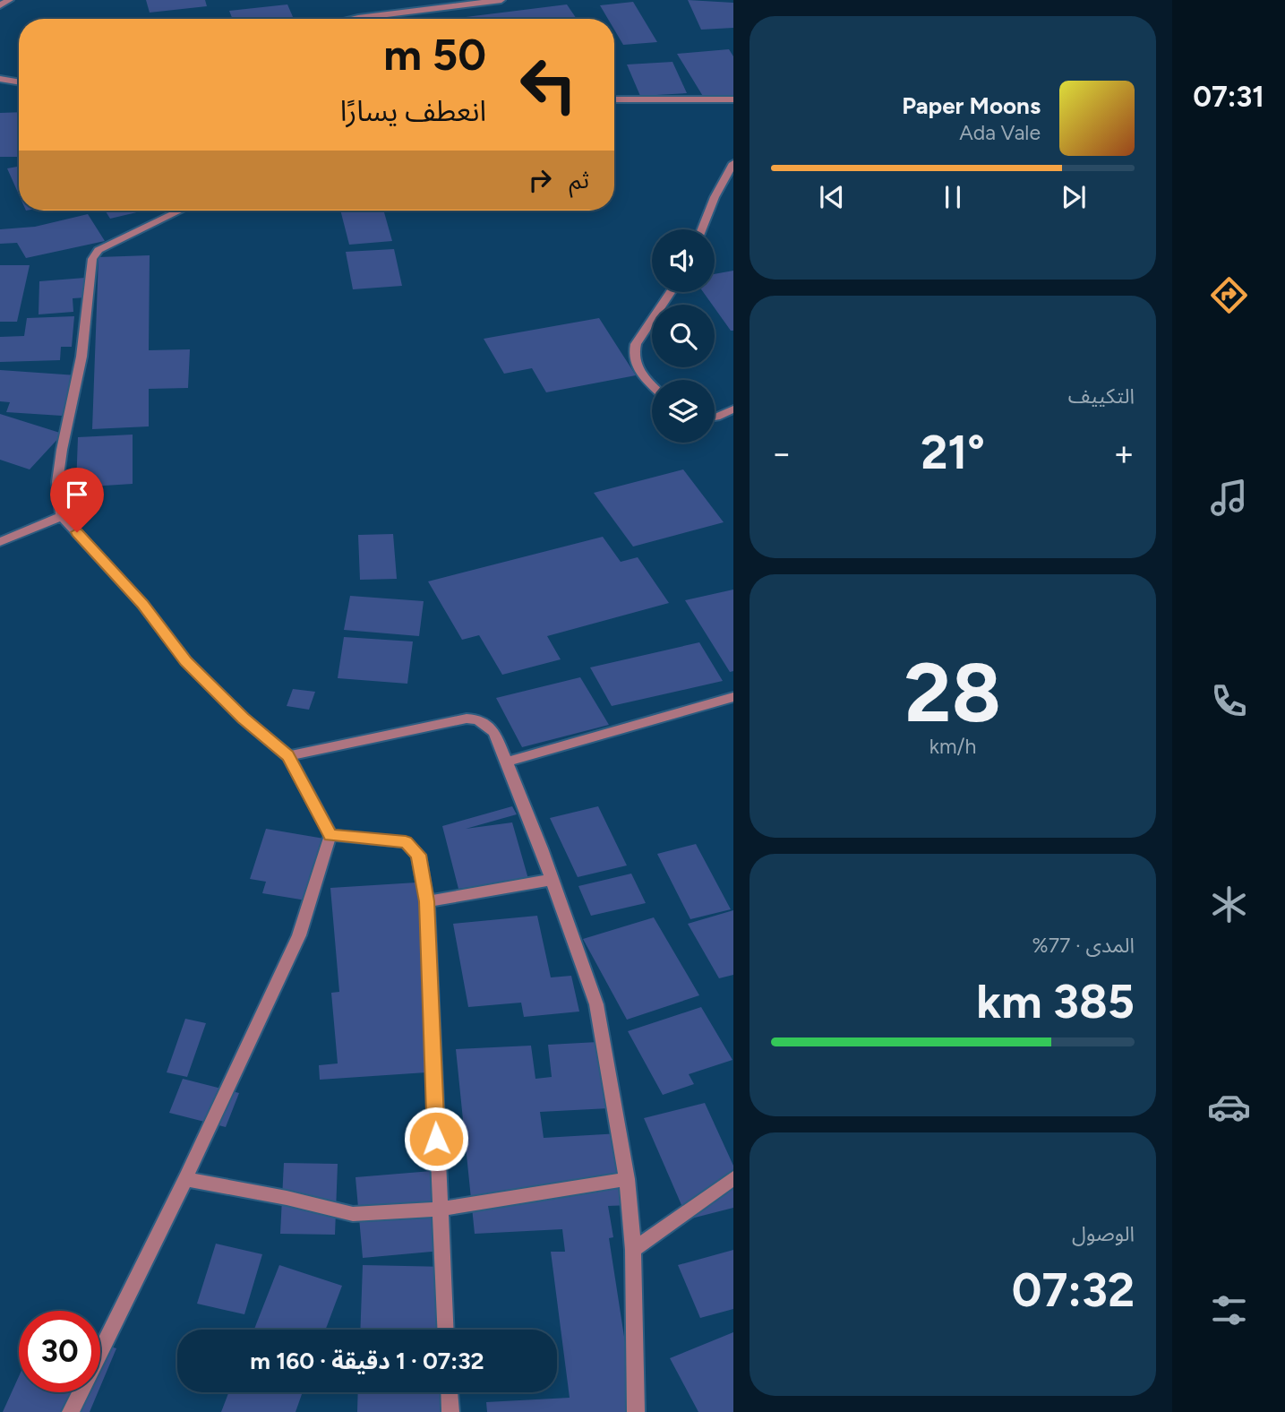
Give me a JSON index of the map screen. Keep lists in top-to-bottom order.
{
  "page": {
    "tabs": "07:31",
    "turn": ["50 m", "انعطف يسارًا"],
    "song": ["Paper Moons", "Ada Vale"],
    "then": "ثم",
    "tile": [
      "التكييف",
      ["28", "km/h"],
      ["المدى · 77%", "385 km"],
      ["الوصول", "07:32"]
    ],
    "heat": ["−", "21°", "+"],
    "limit": "30",
    "trip": "07:32 · 1 دقيقة · 160 m"
  }
}
